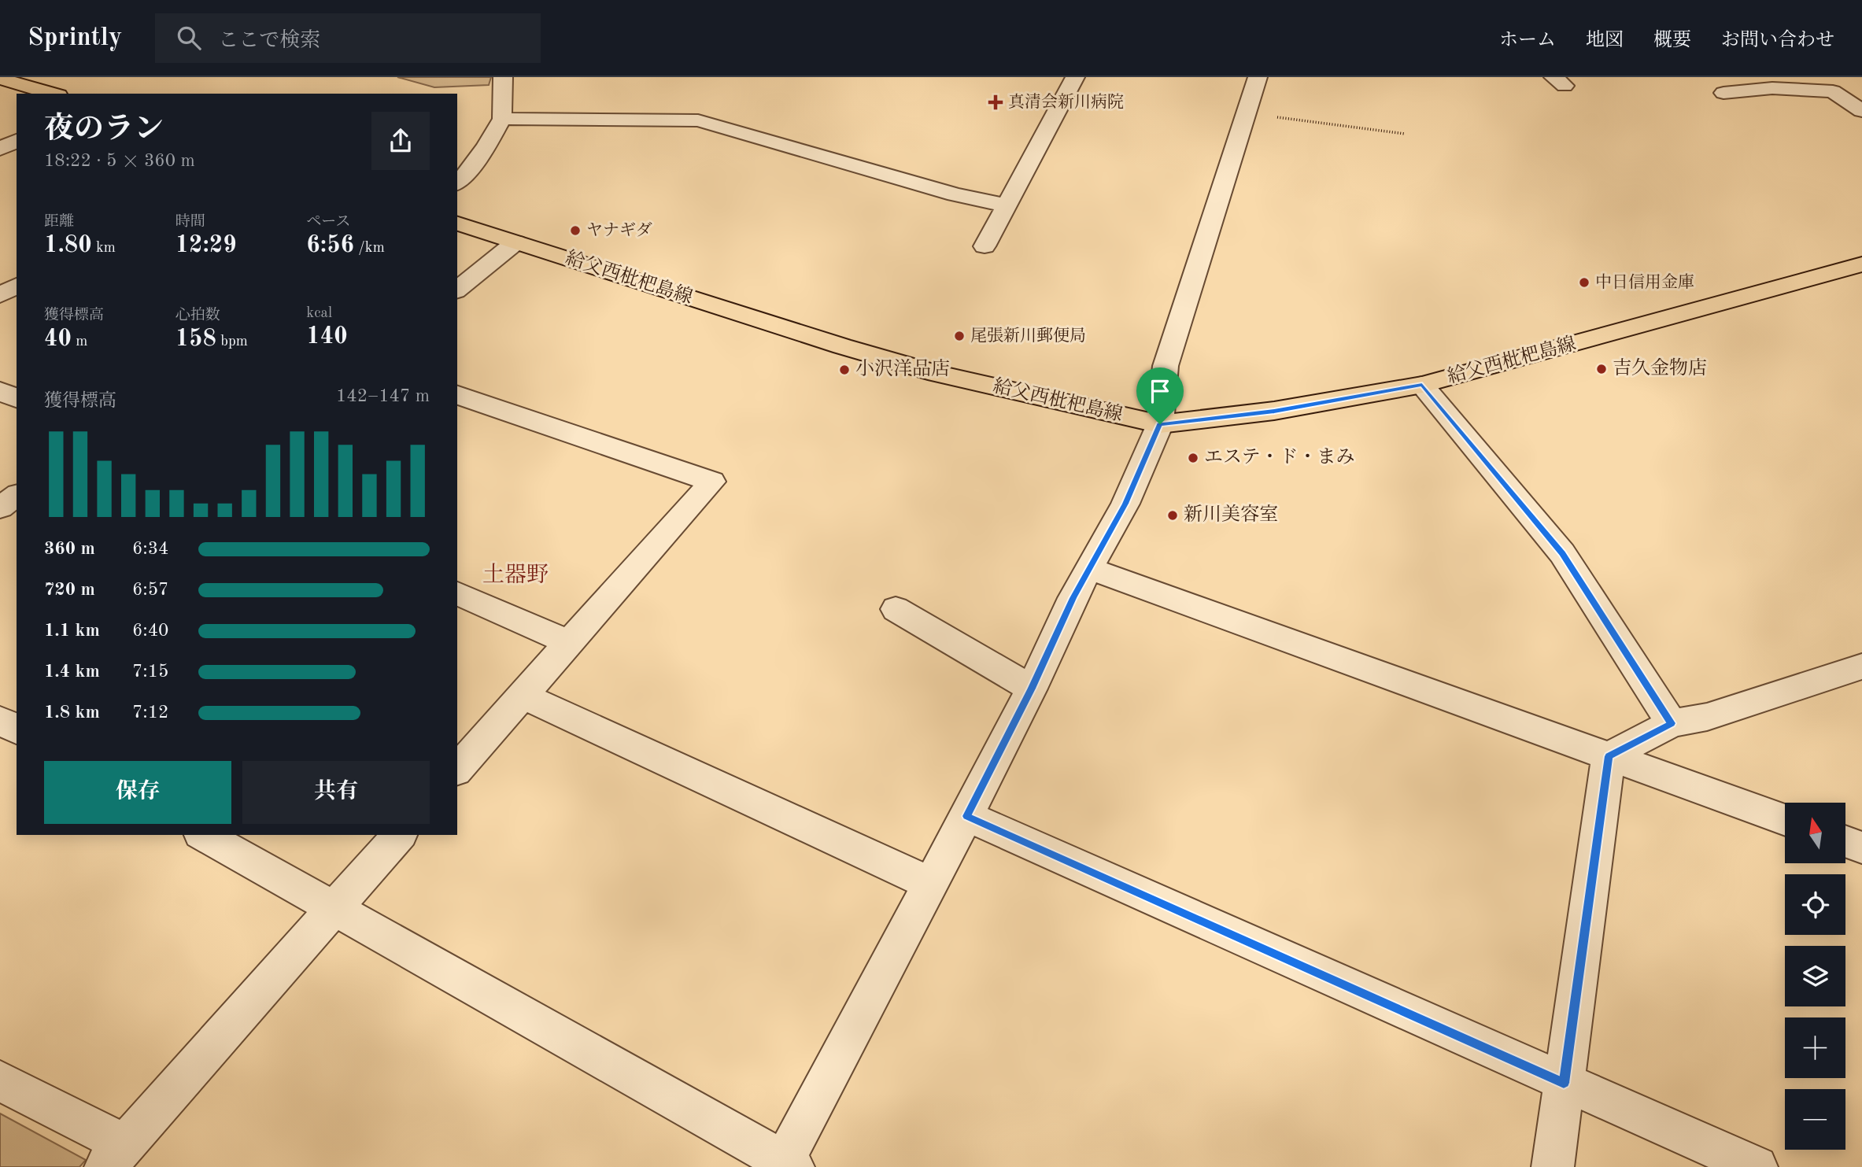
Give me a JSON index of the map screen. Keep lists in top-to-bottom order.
{
  "streets": {
    "main road": ["給父西枇杷島線"]
  },
  "districts": ["土器野"],
  "places": {
    "health": ["真清会新川病院"],
    "other": [
      "ヤナギダ",
      "中日信用金庫",
      "尾張新川郵便局",
      "吉久金物店",
      "小沢洋品店",
      "エステ・ド・まみ",
      "新川美容室"
    ]
  },
  "north": "top",
  "page": {
    "header": "Sprintly",
    "search": "ここで検索",
    "nav": [
      "ホーム",
      "地図",
      "概要",
      "お問い合わせ"
    ],
    "heading": ["夜のラン", "18:22 · 5 × 360 m"],
    "stats": [
      ["距離", "1.80 km"],
      ["時間", "12:29"],
      ["ペース", "6:56 /km"],
      ["獲得標高", "40 m"],
      ["心拍数", "158 bpm"],
      ["kcal", "140"]
    ],
    "chart": ["獲得標高", "142–147 m"],
    "list": [
      {
        "name": "360 m",
        "note": "6:34"
      },
      {
        "name": "720 m",
        "note": "6:57"
      },
      {
        "name": "1.1 km",
        "note": "6:40"
      },
      {
        "name": "1.4 km",
        "note": "7:15"
      },
      {
        "name": "1.8 km",
        "note": "7:12"
      }
    ],
    "buttons": ["保存", "共有"],
    "map_buttons": ["+", "−"]
  }
}
